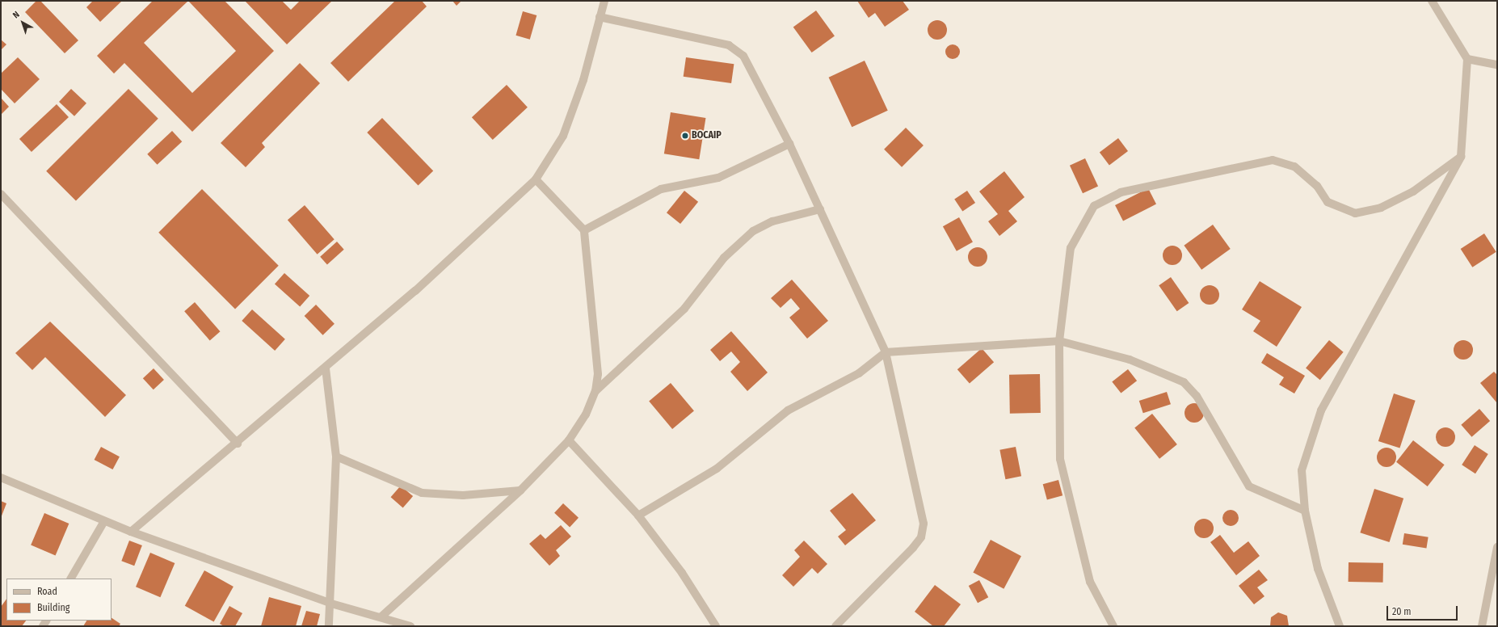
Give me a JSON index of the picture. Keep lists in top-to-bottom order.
{
  "places": ["BOCAIP"],
  "legend": ["Road", "Building"],
  "scale_bar": "20 m",
  "north": "top left"
}
